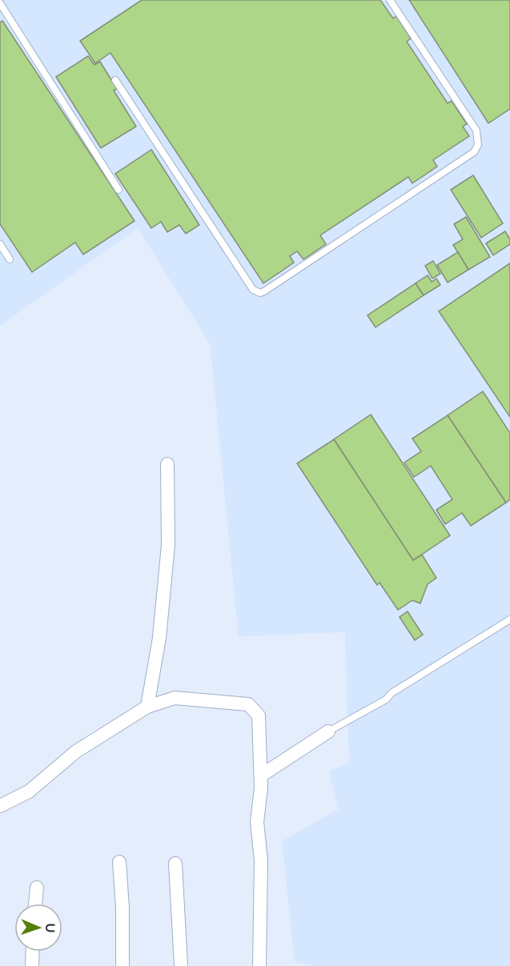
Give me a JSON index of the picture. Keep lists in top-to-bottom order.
{
  "north": "right"
}
